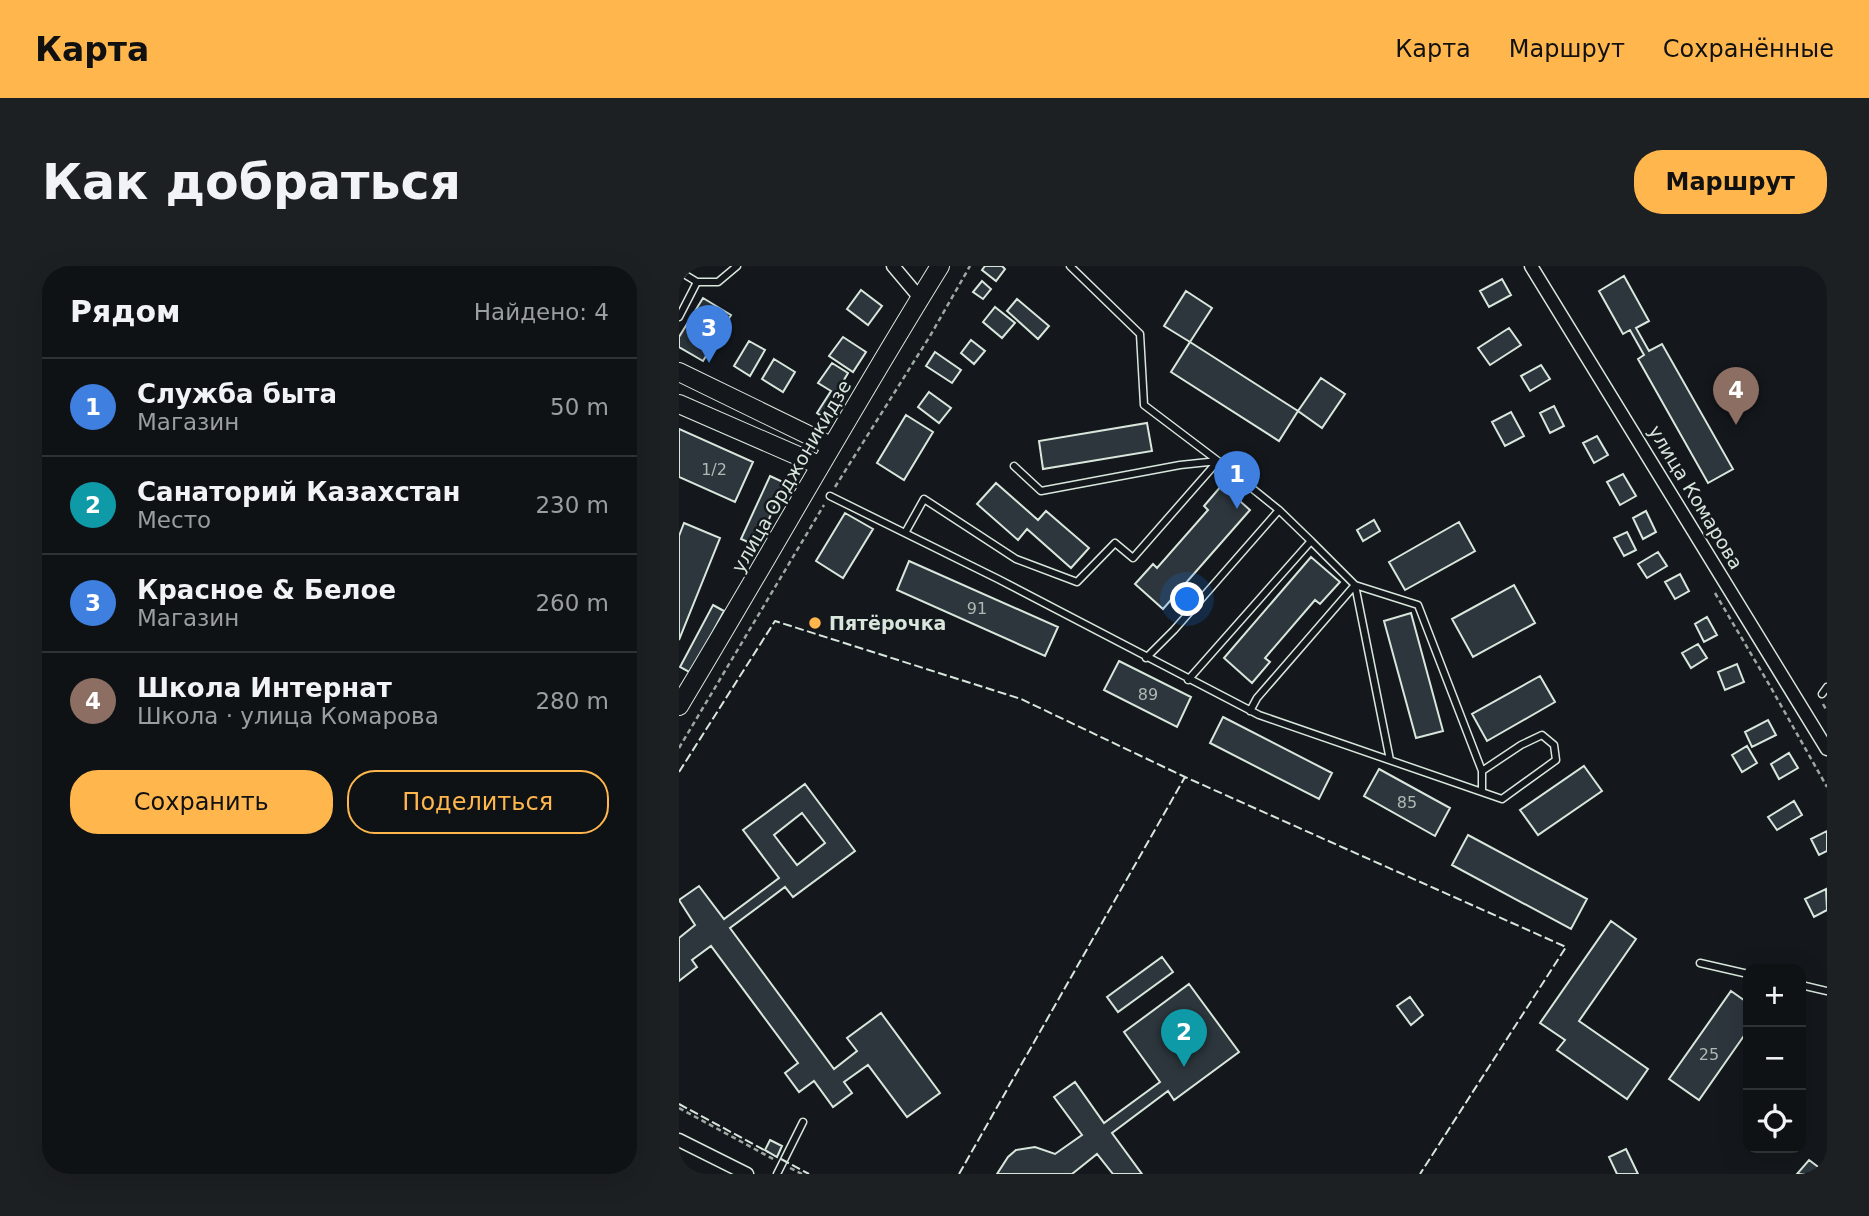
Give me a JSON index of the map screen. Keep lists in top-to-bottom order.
{
  "streets": {
    "main road": ["улица Орджоникидзе"],
    "street": ["улица Комарова"]
  },
  "places": ["Пятёрочка"],
  "house_numbers": [
    "1/2",
    "91",
    "89",
    "85",
    "25"
  ],
  "page": {
    "header": "Карта",
    "nav": ["Карта", "Маршрут", "Сохранённые"],
    "buttons": [
      "Маршрут",
      ["Сохранить", "Поделиться"]
    ],
    "title": "Как добраться",
    "heading": ["Рядом", "Найдено: 4"],
    "pins": [
      "3",
      "4",
      "1",
      "2"
    ],
    "list": [
      {
        "mark": "1",
        "name": "Служба быта",
        "note": "Магазин",
        "value": "50 m"
      },
      {
        "mark": "2",
        "name": "Санаторий Казахстан",
        "note": "Место",
        "value": "230 m"
      },
      {
        "mark": "3",
        "name": "Красное & Белое",
        "note": "Магазин",
        "value": "260 m"
      },
      {
        "mark": "4",
        "name": "Школа Интернат",
        "note": "Школа · улица Комарова",
        "value": "280 m"
      }
    ],
    "map_buttons": ["+", "−"]
  }
}
